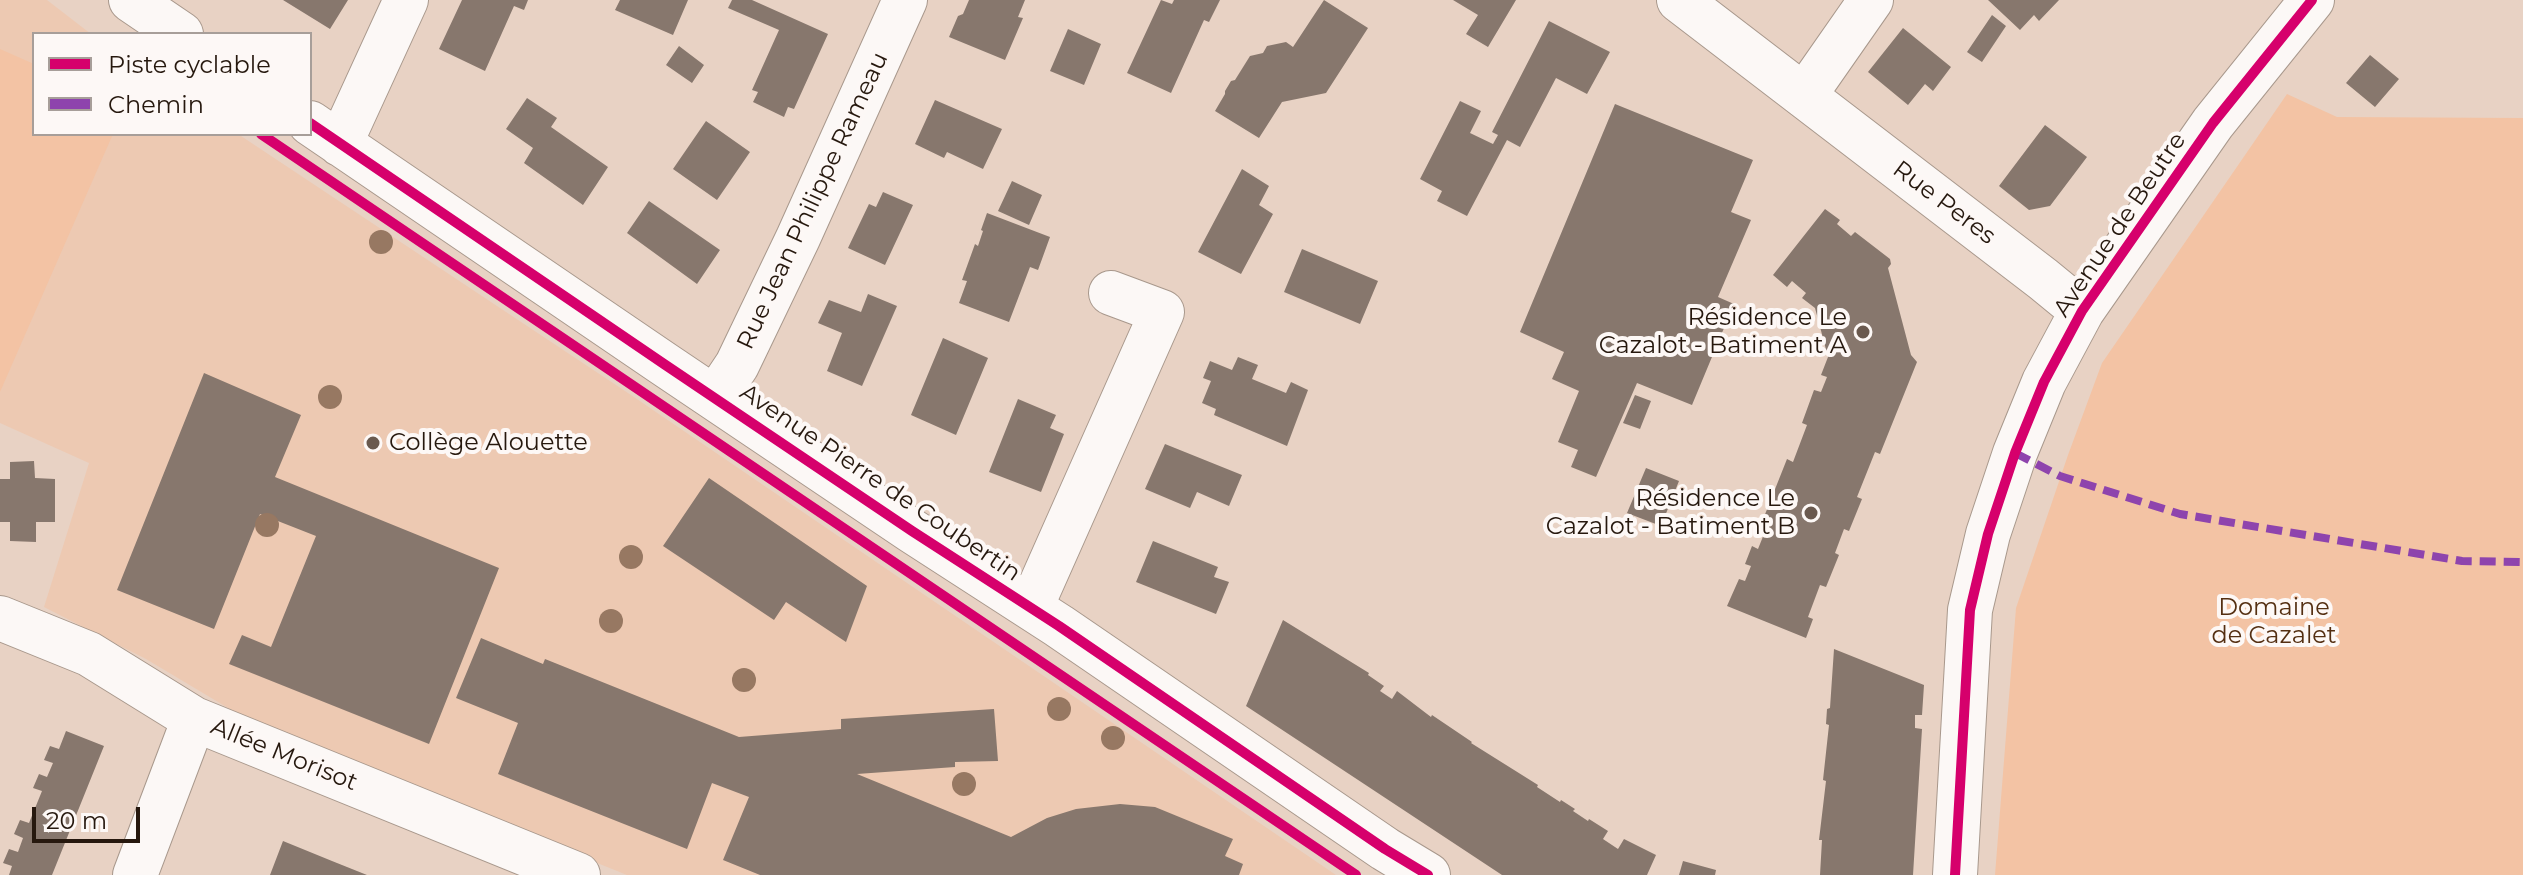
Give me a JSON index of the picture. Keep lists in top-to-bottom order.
{
  "streets": {
    "street": [
      "Rue Jean Philippe Rameau",
      "Rue Peres",
      "Avenue de Beutre",
      "Avenue Pierre de Coubertin",
      "Allée Morisot"
    ]
  },
  "crossings": [
    ["Rue Jean Philippe Rameau", "Avenue Pierre de Coubertin"],
    ["Rue Peres", "Avenue de Beutre"]
  ],
  "parks": ["Domaine de Cazalet"],
  "places": ["Résidence Le Cazalot - Batiment A", "Collège Alouette", "Résidence Le Cazalot - Batiment B"],
  "legend": ["Piste cyclable", "Chemin"],
  "scale_bar": "20 m"
}
